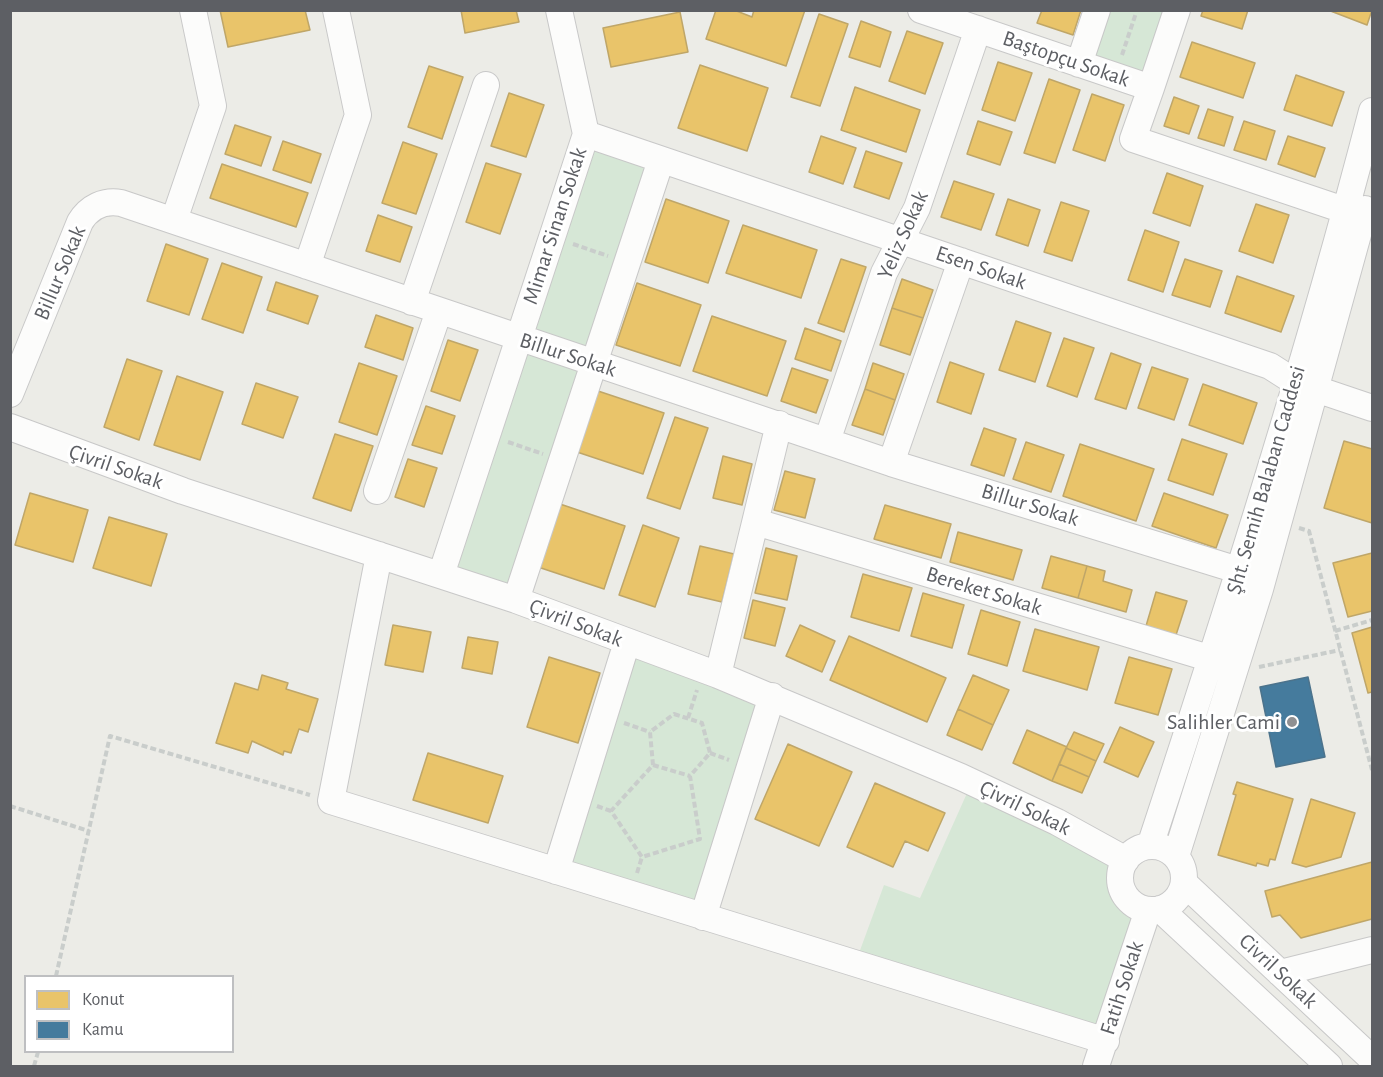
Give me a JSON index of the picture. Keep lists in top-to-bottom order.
{
  "streets": {
    "street": [
      "Baştopçu Sokak",
      "Mimar Sinan Sokak",
      "Yeliz Sokak",
      "Esen Sokak",
      "Billur Sokak",
      "Çivril Sokak",
      "Şht. Semih Balaban Caddesi",
      "Bereket Sokak",
      "Civril Sokak",
      "Fatih Sokak"
    ]
  },
  "crossings": [
    ["Baştopçu Sokak", "Yeliz Sokak"],
    ["Baştopçu Sokak", "Şht. Semih Balaban Caddesi"],
    ["Mimar Sinan Sokak", "Esen Sokak"],
    ["Mimar Sinan Sokak", "Billur Sokak"],
    ["Mimar Sinan Sokak", "Çivril Sokak"],
    ["Yeliz Sokak", "Esen Sokak"],
    ["Yeliz Sokak", "Billur Sokak"],
    ["Esen Sokak", "Şht. Semih Balaban Caddesi"],
    ["Billur Sokak", "Şht. Semih Balaban Caddesi"],
    ["Çivril Sokak", "Şht. Semih Balaban Caddesi"],
    ["Çivril Sokak", "Civril Sokak"],
    ["Çivril Sokak", "Fatih Sokak"],
    ["Şht. Semih Balaban Caddesi", "Bereket Sokak"],
    ["Şht. Semih Balaban Caddesi", "Civril Sokak"],
    ["Şht. Semih Balaban Caddesi", "Fatih Sokak"],
    ["Civril Sokak", "Fatih Sokak"]
  ],
  "places": ["Salihler Cami"],
  "legend": ["Konut", "Kamu"]
}
